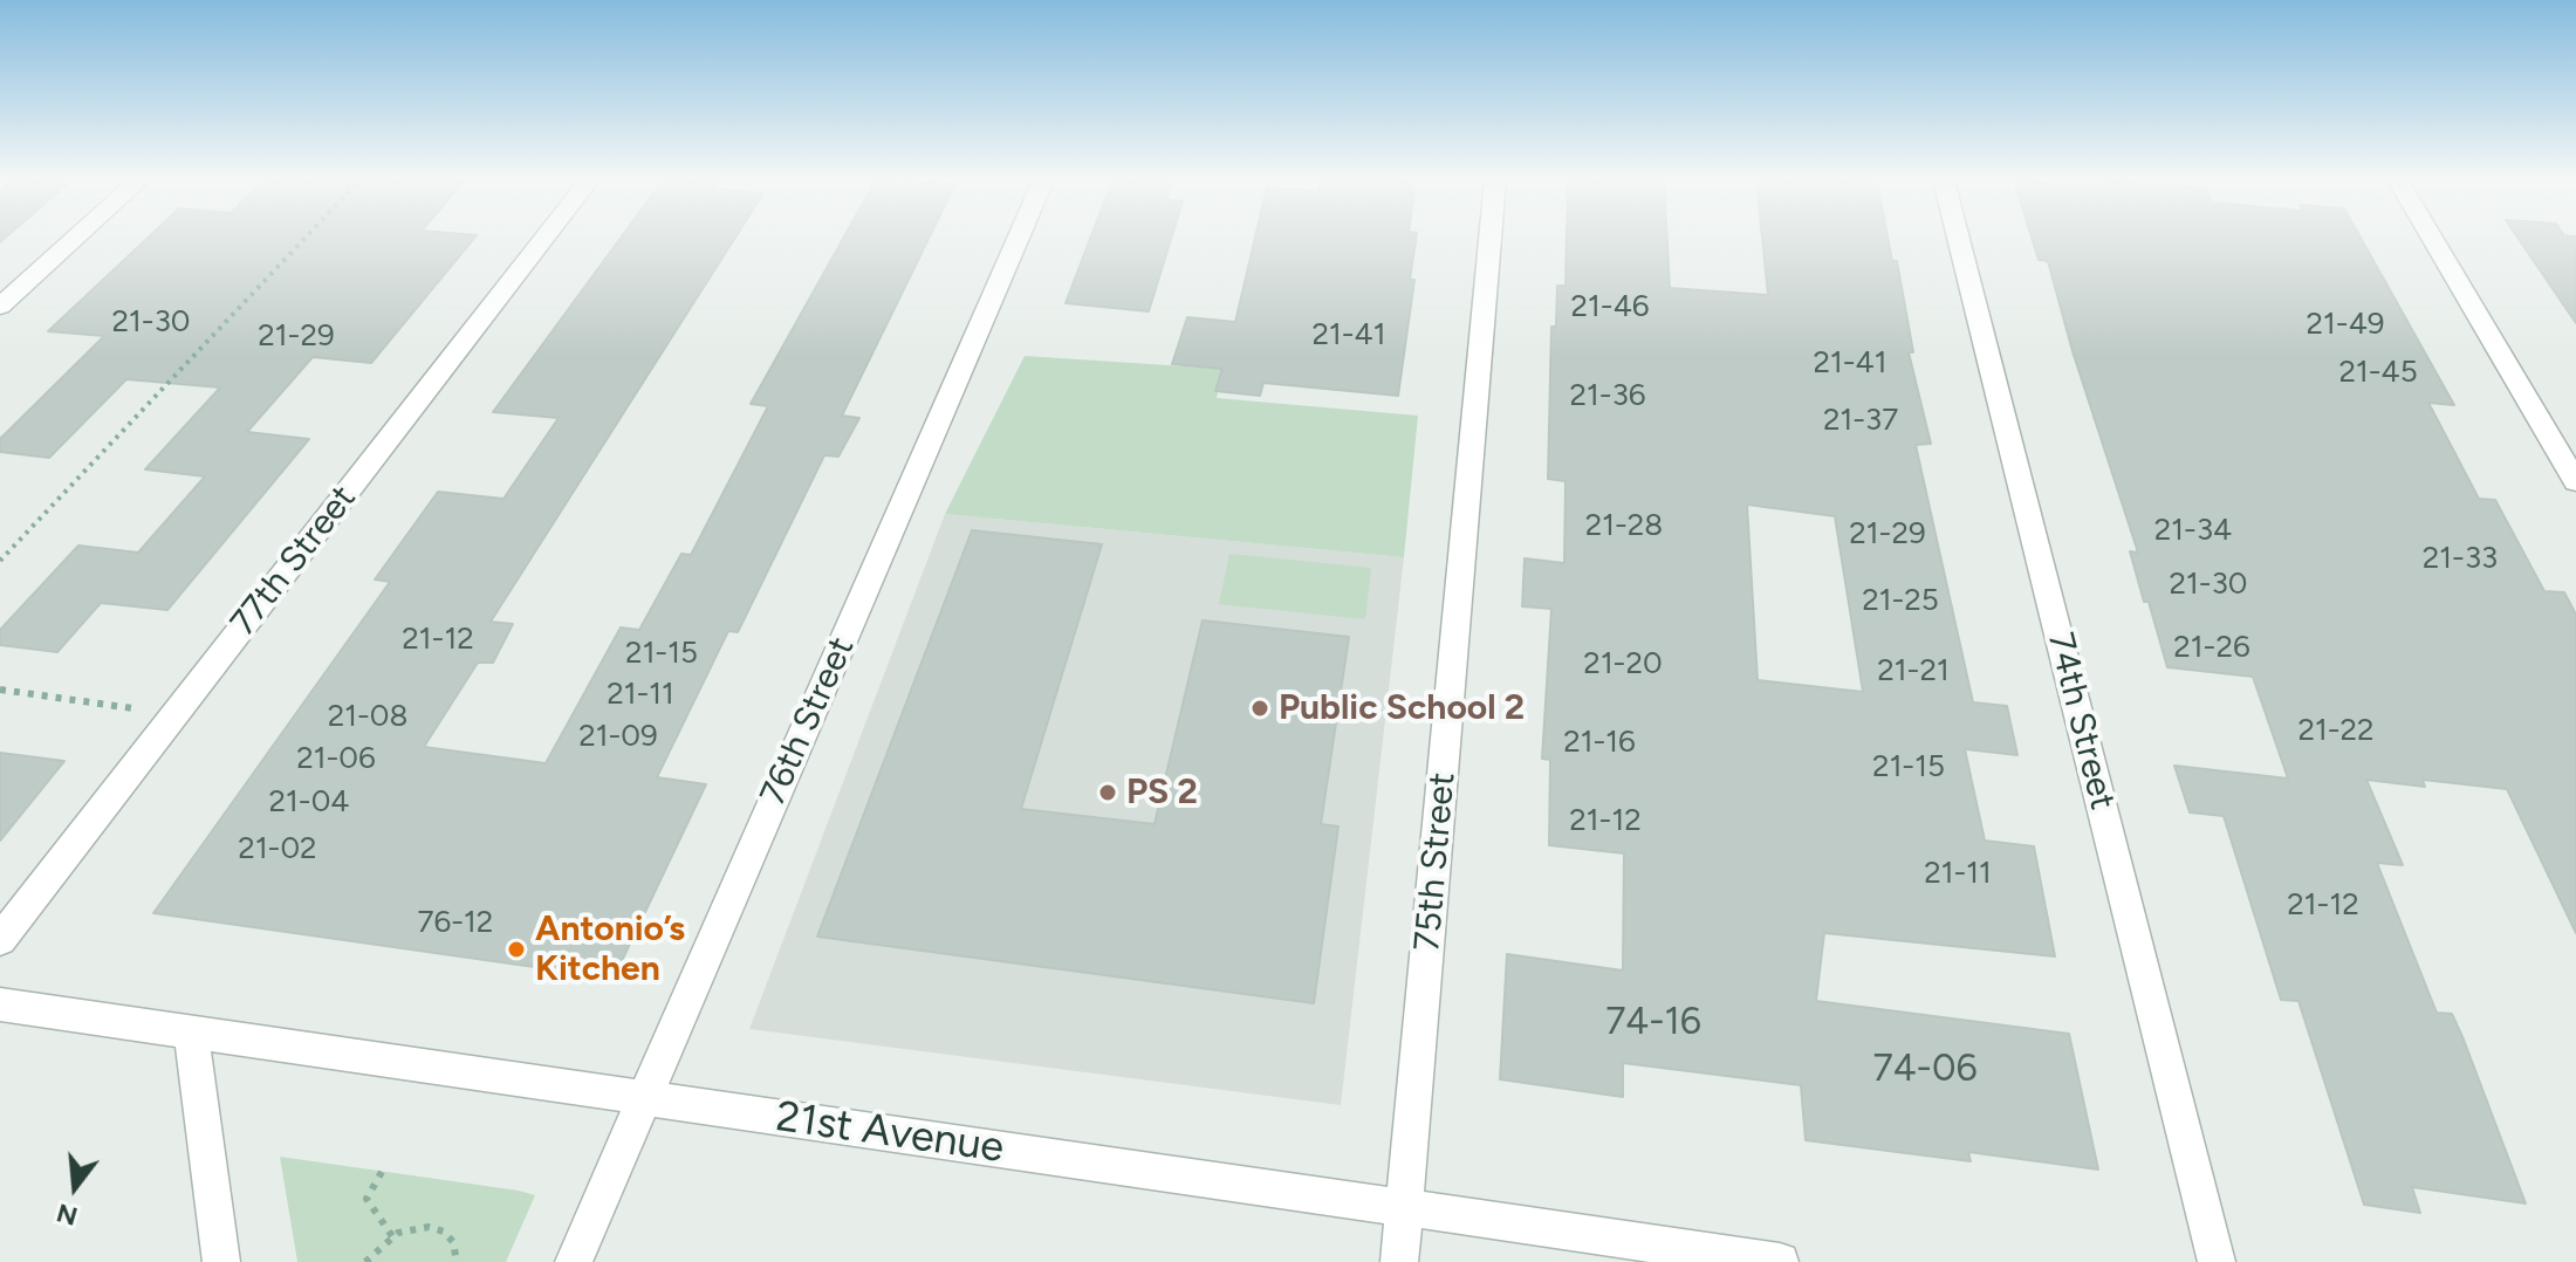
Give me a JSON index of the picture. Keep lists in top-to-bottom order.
{
  "streets": {
    "street": [
      "77th Street",
      "76th Street",
      "74th Street",
      "75th Street",
      "21st Avenue"
    ]
  },
  "crossings": [
    ["76th Street", "21st Avenue"],
    ["75th Street", "21st Avenue"]
  ],
  "places": ["Public School 2", "PS 2", "Antonio’s Kitchen"],
  "house_numbers": [
    "21-46",
    "21-30",
    "21-49",
    "21-41",
    "21-29",
    "21-41",
    "21-45",
    "21-36",
    "21-37",
    "21-28",
    "21-34",
    "21-29",
    "21-33",
    "21-30",
    "21-25",
    "21-12",
    "21-26",
    "21-15",
    "21-20",
    "21-21",
    "21-11",
    "21-08",
    "21-22",
    "21-09",
    "21-16",
    "21-06",
    "21-15",
    "21-04",
    "21-12",
    "21-02",
    "21-11",
    "21-12",
    "76-12",
    "74-16",
    "74-06"
  ],
  "north": "bottom"
}
